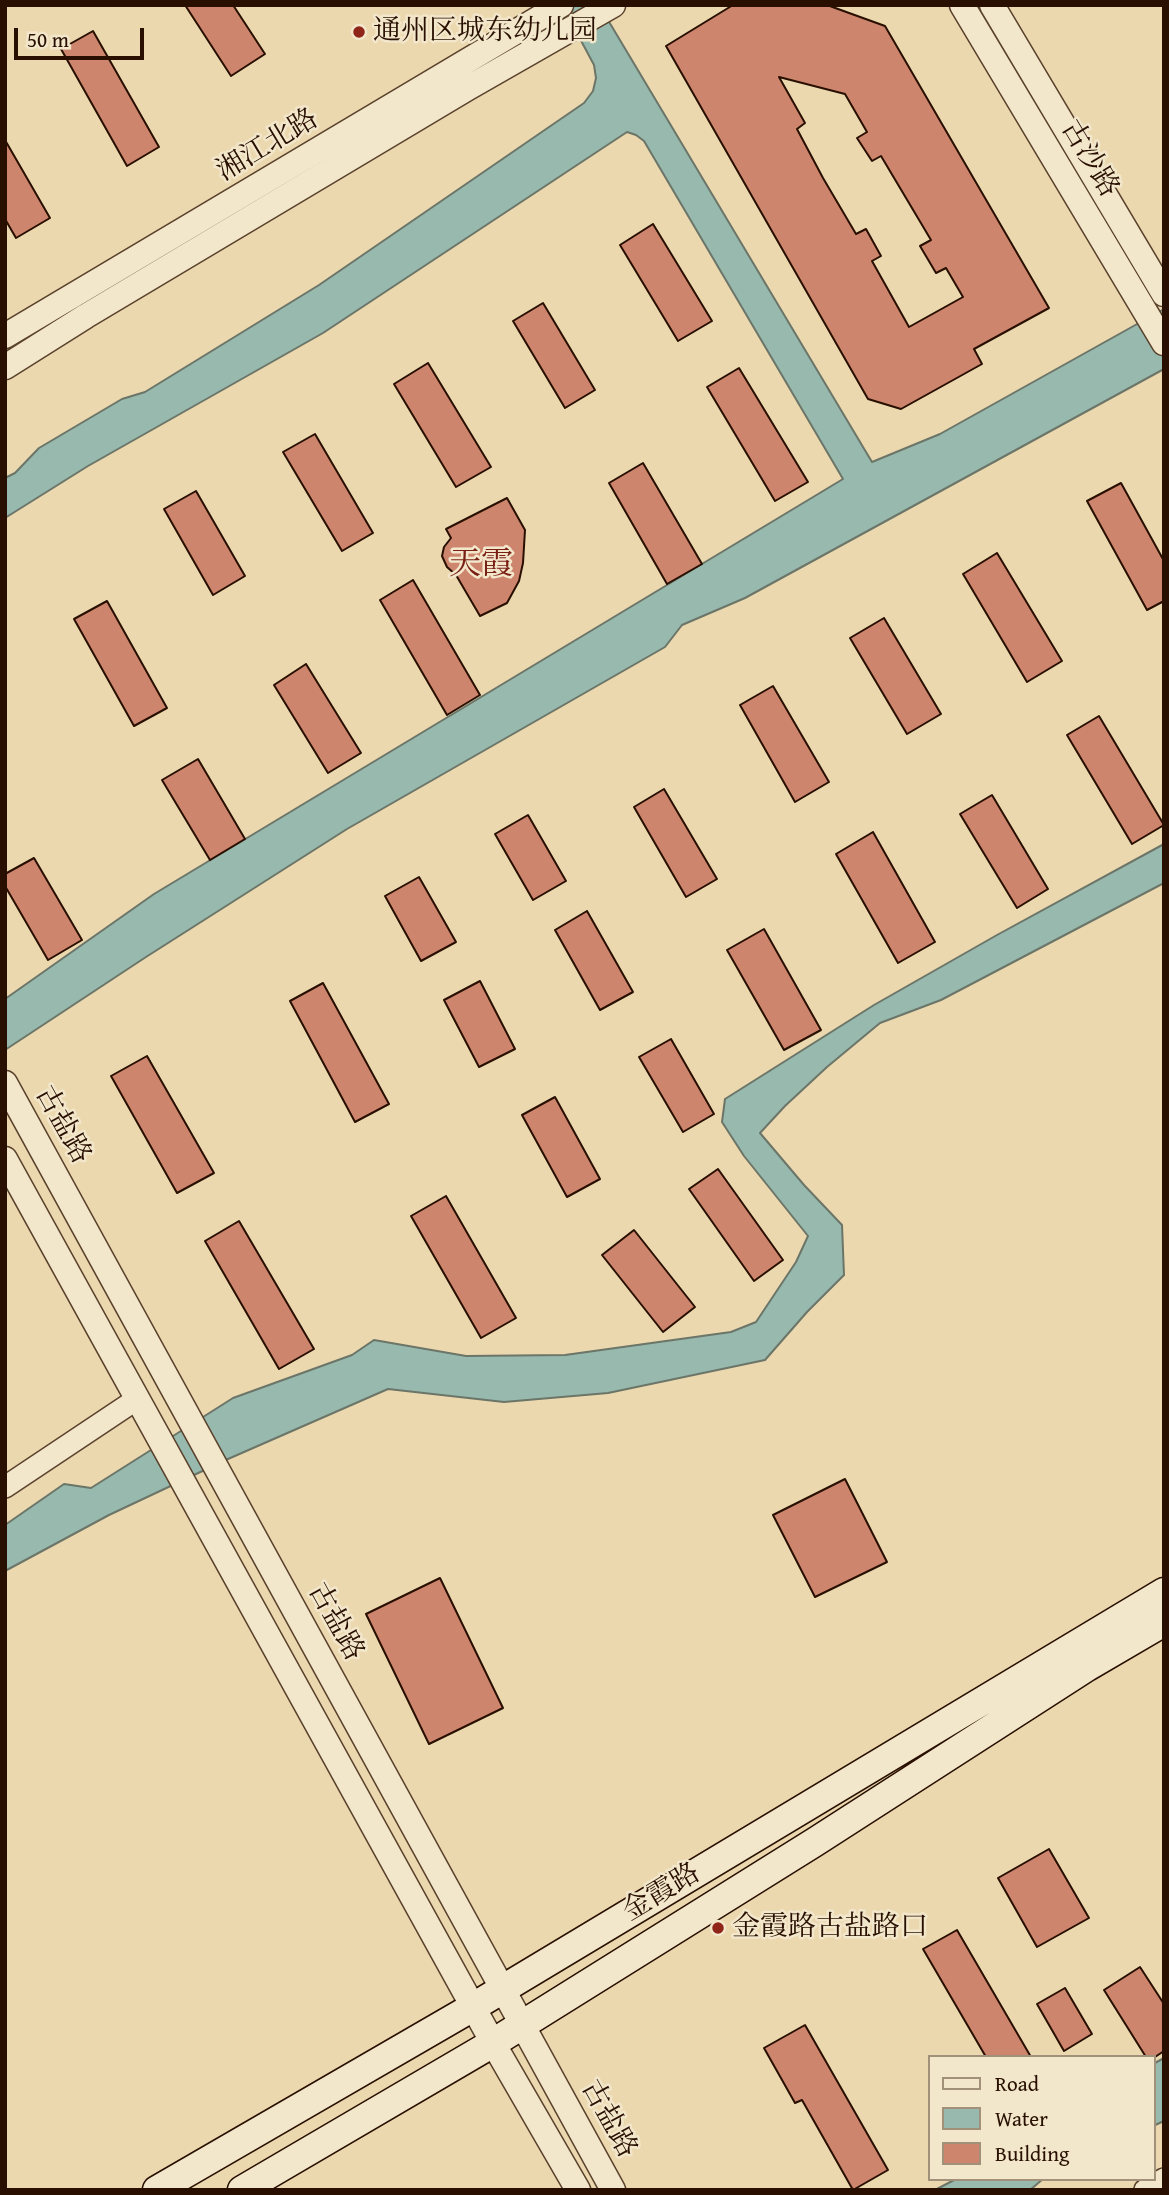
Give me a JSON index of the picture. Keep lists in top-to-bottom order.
{
  "streets": {
    "main road": ["金霞路"],
    "street": ["湘江北路", "古沙路", "古盐路"]
  },
  "crossings": [
    ["古盐路", "金霞路"]
  ],
  "districts": ["天霞"],
  "places": ["通州区城东幼儿园", "金霞路古盐路口"],
  "legend": ["Road", "Water", "Building"],
  "scale_bar": "50 m"
}
